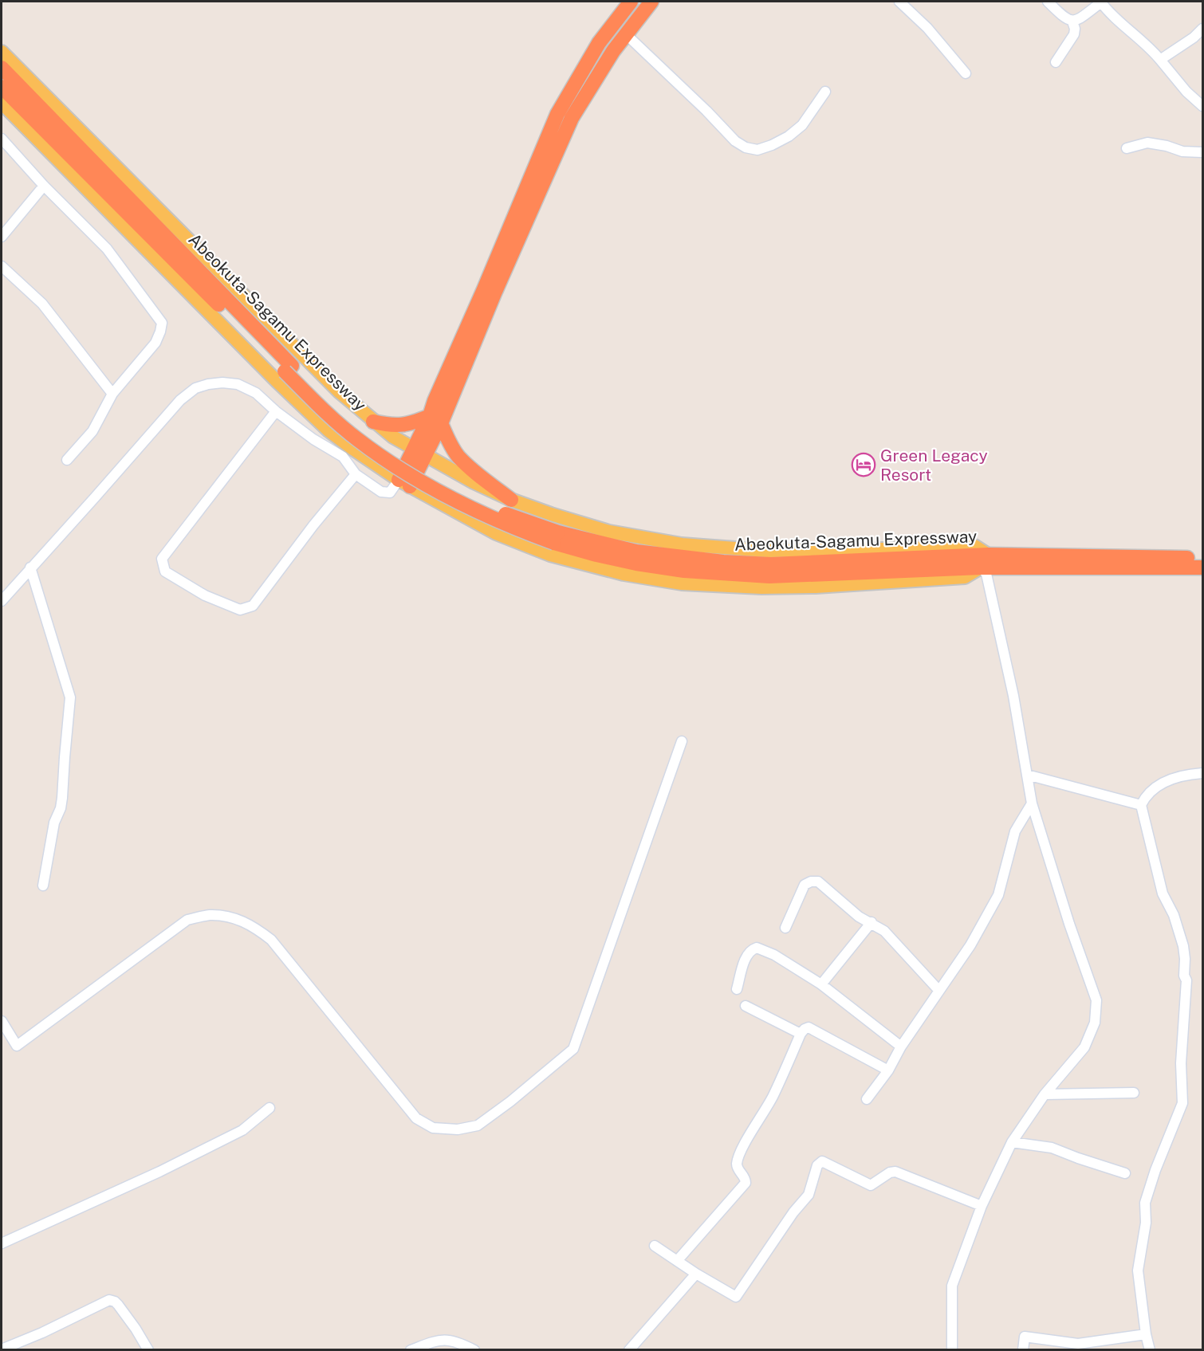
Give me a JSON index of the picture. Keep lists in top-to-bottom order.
{
  "streets": {
    "highway": ["Abeokuta-Sagamu Expressway"]
  },
  "places": {
    "hotel": ["Green Legacy Resort"]
  }
}
